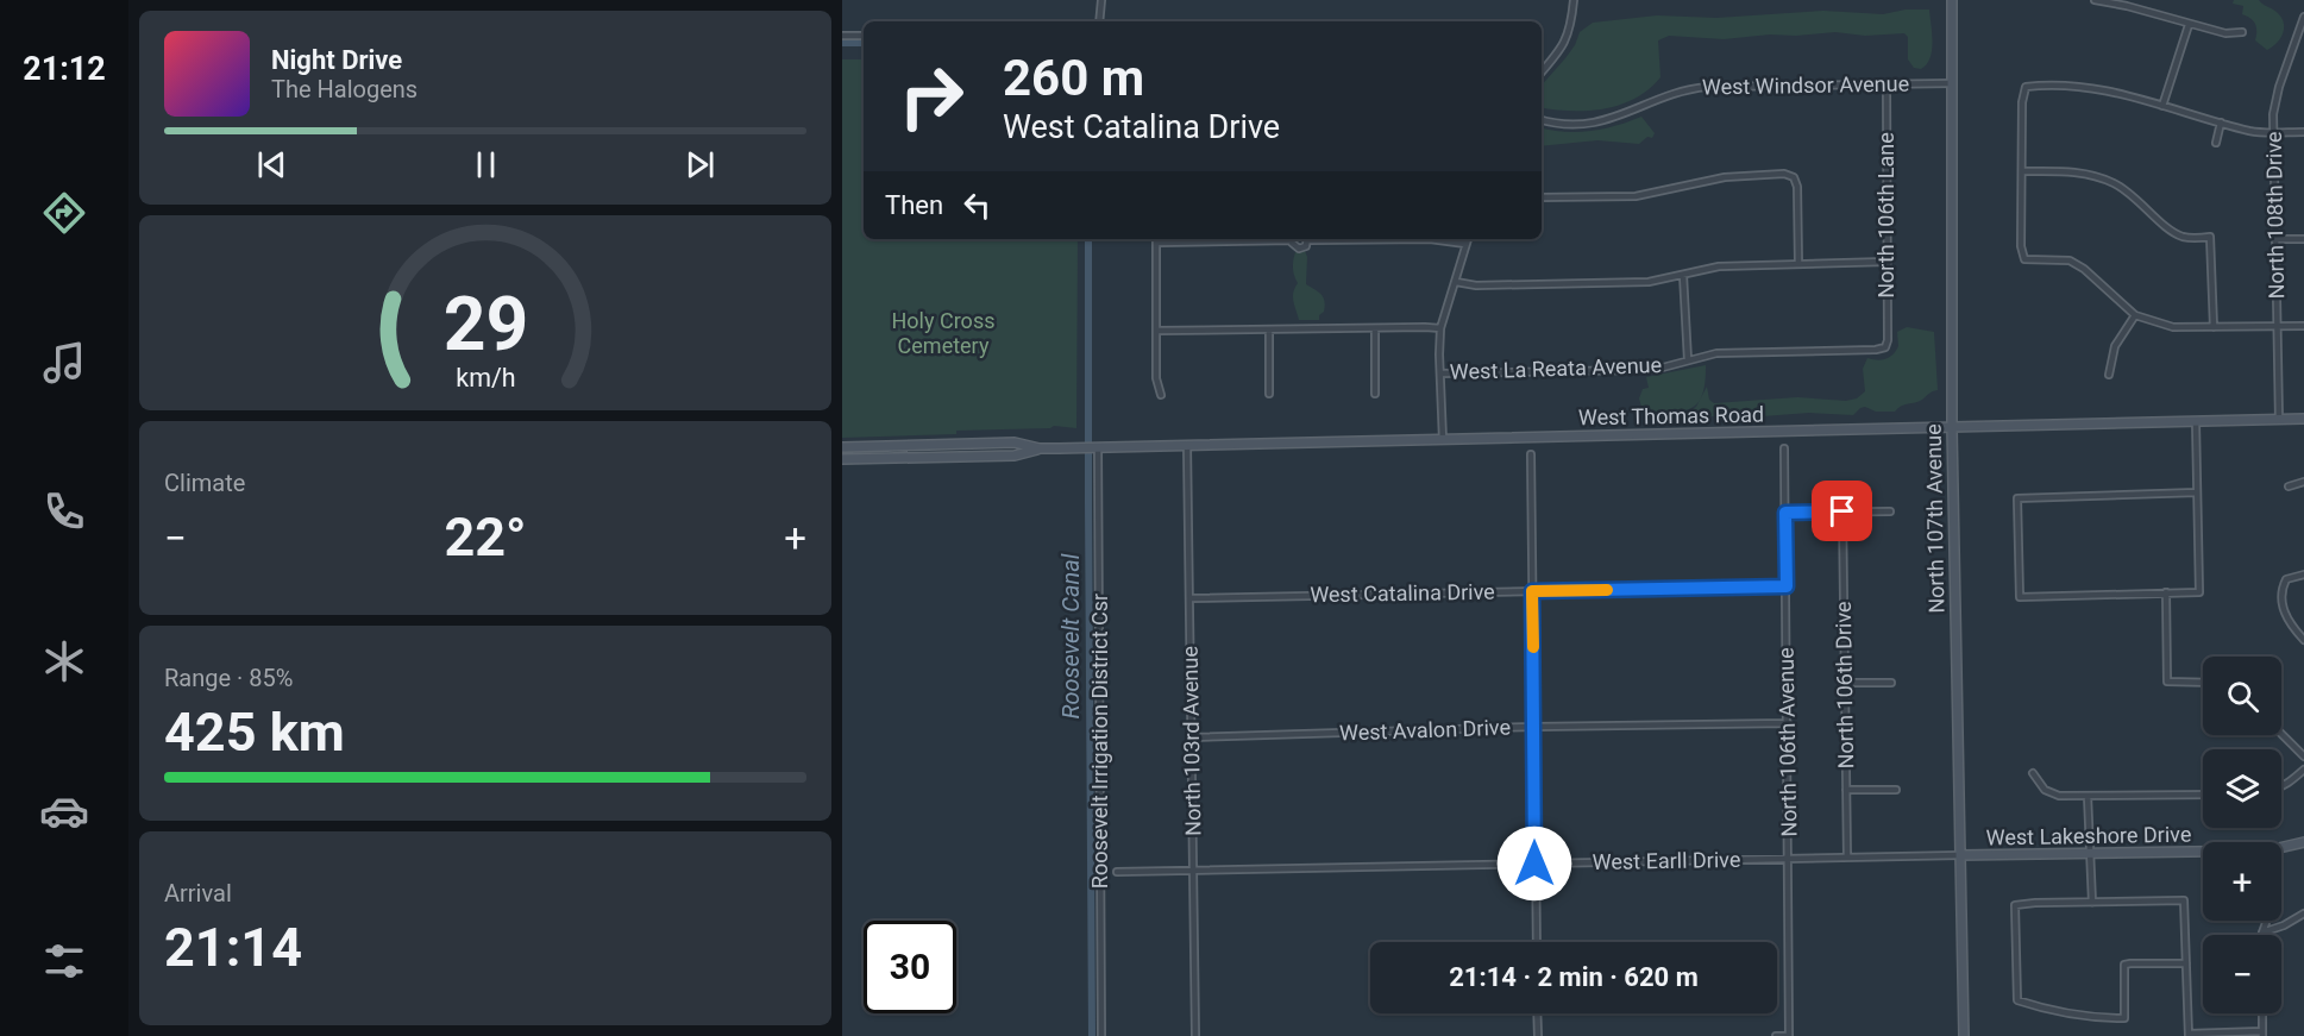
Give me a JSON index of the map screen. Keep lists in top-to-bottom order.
{
  "streets": {
    "main road": ["West Thomas Road", "North 107th Avenue", "West Lakeshore Drive"],
    "street": [
      "West Windsor Avenue",
      "North 106th Lane",
      "North 108th Drive",
      "West La Reata Avenue",
      "West Catalina Drive",
      "North 106th Drive",
      "West Avalon Drive",
      "Roosevelt Irrigation District Csr",
      "North 103rd Avenue",
      "North 106th Avenue",
      "West Earll Drive"
    ]
  },
  "crossings": [
    ["West Windsor Avenue", "North 106th Lane"],
    ["West Windsor Avenue", "North 107th Avenue"],
    ["North 106th Lane", "West La Reata Avenue"],
    ["North 108th Drive", "West Thomas Road"],
    ["West Thomas Road", "North 107th Avenue"],
    ["West Thomas Road", "Roosevelt Irrigation District Csr"],
    ["West Thomas Road", "North 103rd Avenue"],
    ["North 107th Avenue", "West Lakeshore Drive"],
    ["North 107th Avenue", "West Earll Drive"],
    ["West Catalina Drive", "North 103rd Avenue"],
    ["West Catalina Drive", "North 106th Avenue"],
    ["North 106th Drive", "West Earll Drive"],
    ["West Avalon Drive", "North 103rd Avenue"],
    ["West Avalon Drive", "North 106th Avenue"],
    ["North 103rd Avenue", "West Earll Drive"],
    ["North 106th Avenue", "West Earll Drive"],
    ["West Lakeshore Drive", "West Earll Drive"]
  ],
  "water": ["Roosevelt Canal"],
  "parks": ["Holy Cross Cemetery"],
  "page": {
    "tabs": "21:12",
    "turn": ["260 m", "West Catalina Drive"],
    "song": ["Night Drive", "The Halogens"],
    "then": "Then",
    "tile": [
      "Climate",
      ["Range · 85%", "425 km"],
      ["Arrival", "21:14"]
    ],
    "heat": ["−", "22°", "+"],
    "map_buttons": ["+", "−"],
    "limit": "30",
    "trip": "21:14 · 2 min · 620 m",
    "gauge": ["29", "km/h"]
  }
}
